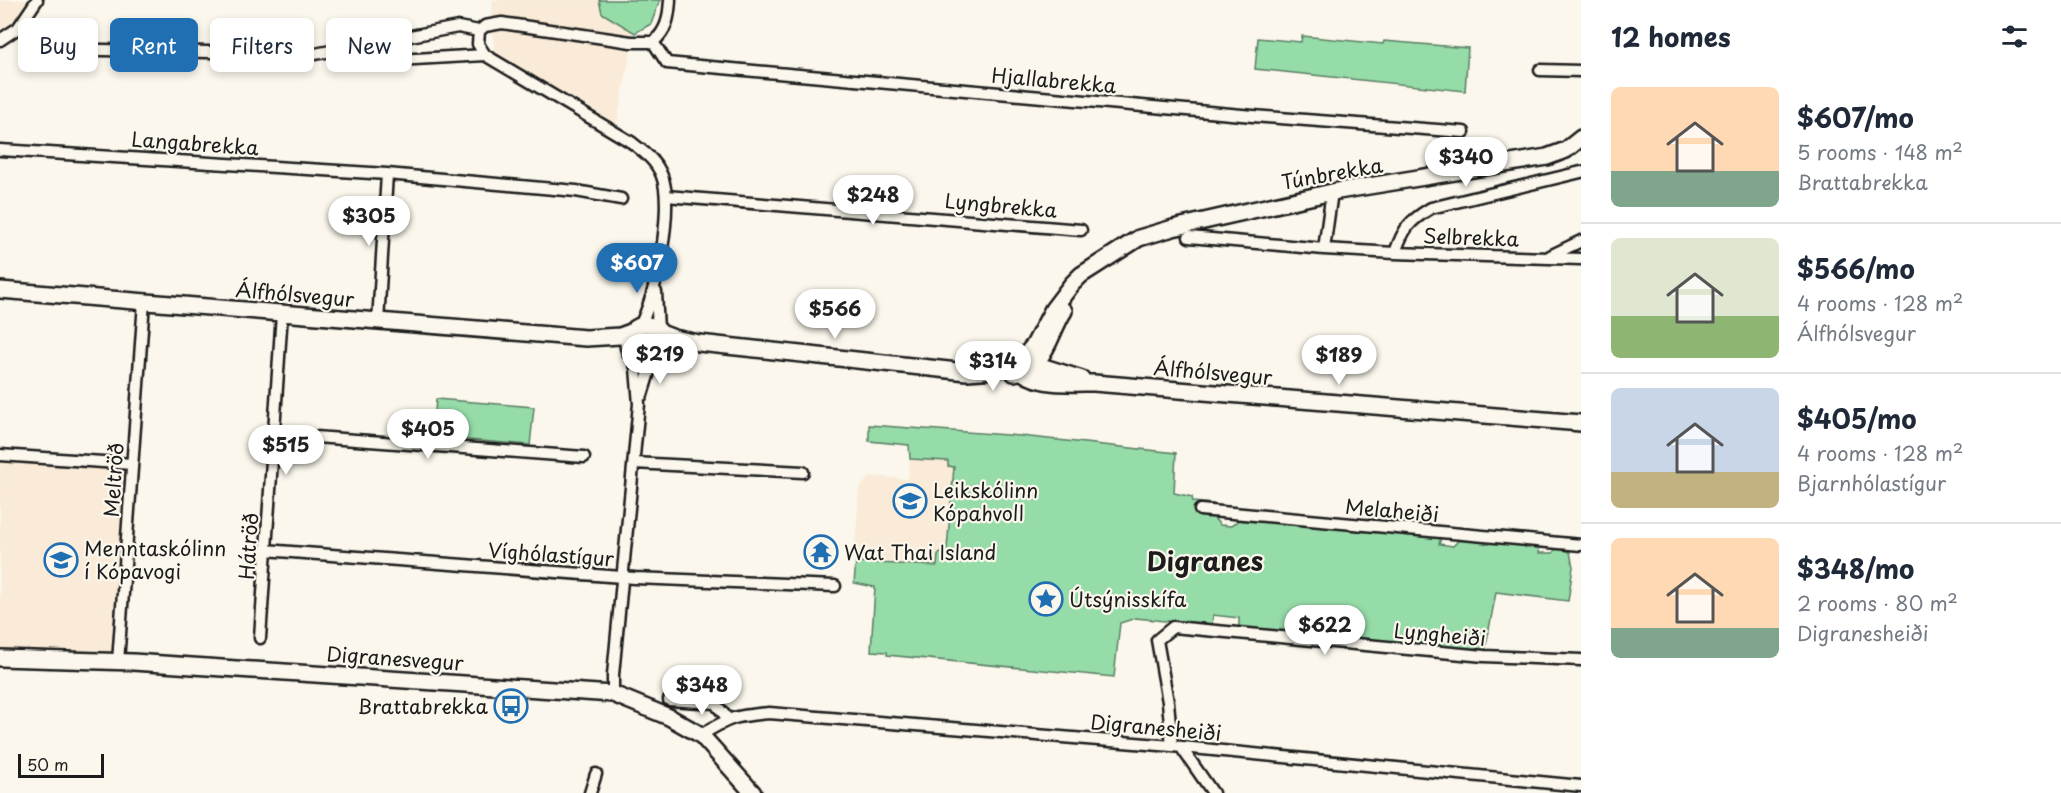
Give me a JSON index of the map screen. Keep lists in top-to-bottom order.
{
  "streets": {
    "street": [
      "Hjallabrekka",
      "Langabrekka",
      "Túnbrekka",
      "Lyngbrekka",
      "Selbrekka",
      "Álfhólsvegur",
      "Meltröð",
      "Melaheiði",
      "Hátröð",
      "Víghólastígur",
      "Lyngheiði",
      "Digranesvegur",
      "Digranesheiði"
    ]
  },
  "crossings": [
    ["Túnbrekka", "Álfhólsvegur"],
    ["Álfhólsvegur", "Meltröð"],
    ["Álfhólsvegur", "Hátröð"],
    ["Meltröð", "Digranesvegur"],
    ["Hátröð", "Víghólastígur"],
    ["Lyngheiði", "Digranesheiði"],
    ["Digranesvegur", "Digranesheiði"]
  ],
  "districts": ["Digranes"],
  "places": {
    "school or university": ["Leikskólinn Kópahvoll", "Menntaskólinn í Kópavogi"],
    "temple": ["Wat Thai Island"],
    "place": ["Útsýnisskífa"],
    "bus stop": ["Brattabrekka"]
  },
  "scale_bar": "50 m",
  "page": {
    "heading": "12 homes",
    "chip": [
      "Buy",
      "Rent",
      "Filters",
      "New"
    ],
    "list": [
      {
        "name": "$607/mo",
        "note": "5 rooms · 148 m² · Brattabrekka"
      },
      {
        "name": "$566/mo",
        "note": "4 rooms · 128 m² · Álfhólsvegur"
      },
      {
        "name": "$405/mo",
        "note": "4 rooms · 128 m² · Bjarnhólastígur"
      },
      {
        "name": "$348/mo",
        "note": "2 rooms · 80 m² · Digranesheiði"
      }
    ],
    "price": [
      "$340",
      "$248",
      "$305",
      "$607",
      "$566",
      "$219",
      "$189",
      "$314",
      "$405",
      "$515",
      "$622",
      "$348"
    ],
    "scale": "50 m"
  }
}
